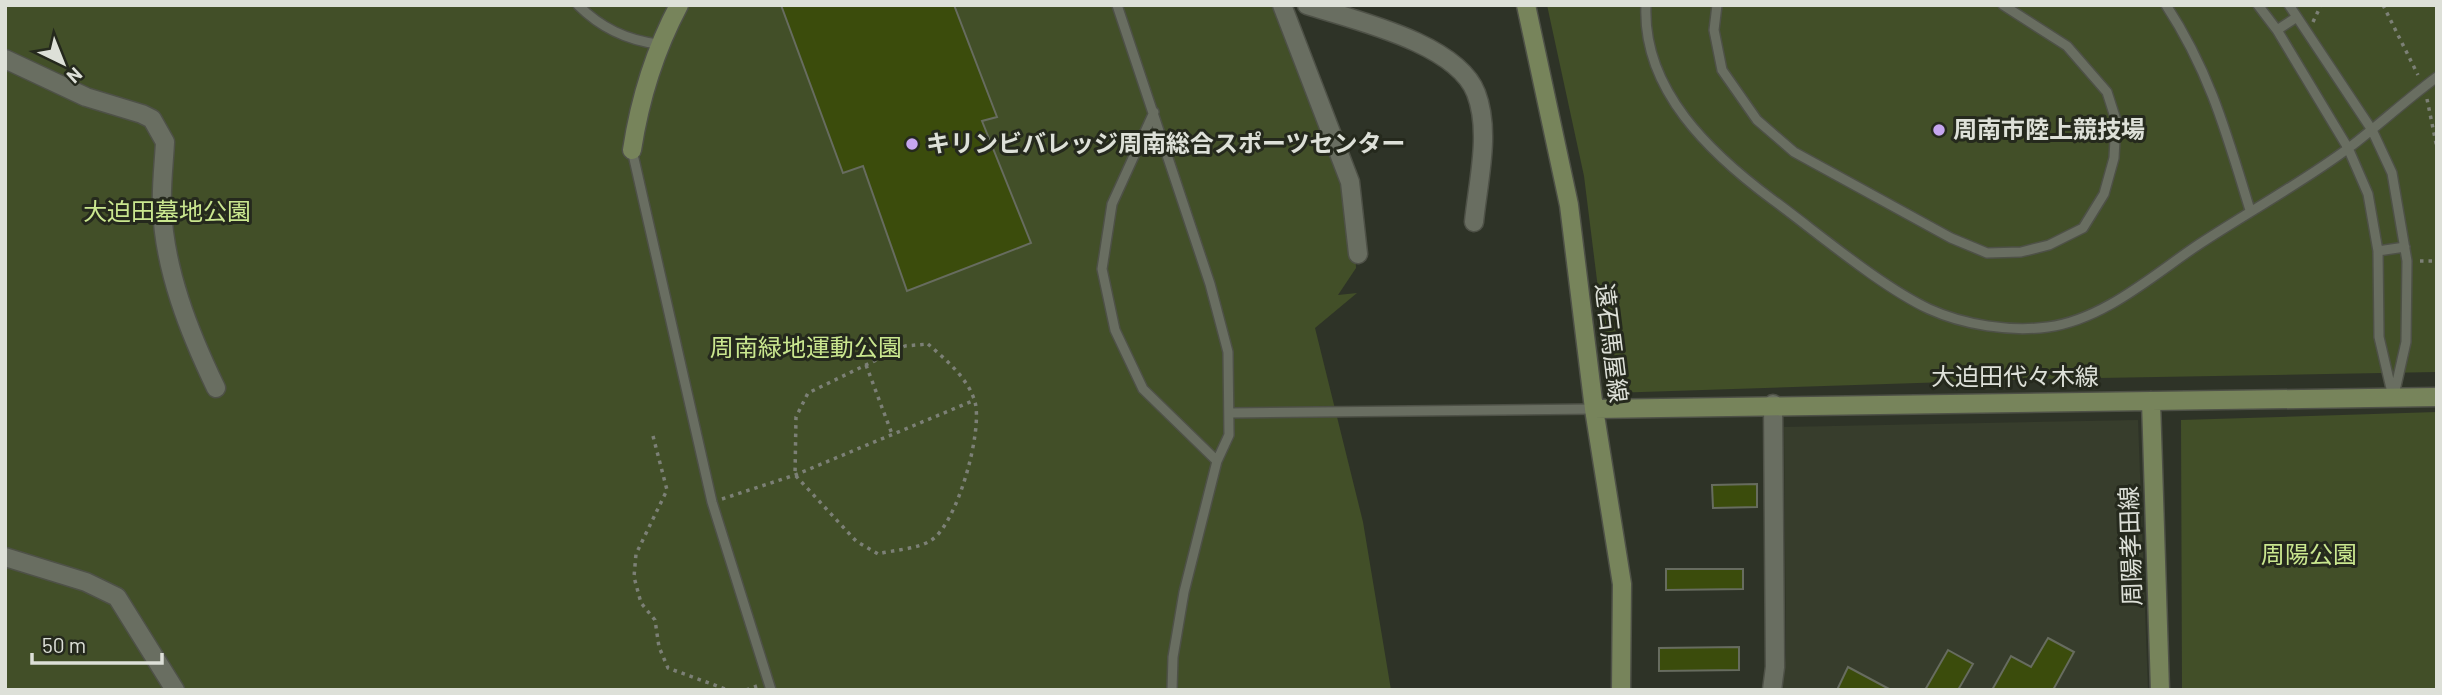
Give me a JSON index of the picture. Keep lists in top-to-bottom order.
{
  "streets": {
    "street": ["遠石馬屋線", "大迫田代々木線", "周陽孝田線"]
  },
  "crossings": [
    ["遠石馬屋線", "大迫田代々木線"],
    ["大迫田代々木線", "周陽孝田線"]
  ],
  "parks": ["大迫田墓地公園", "周南緑地運動公園", "周陽公園"],
  "places": ["周南市陸上競技場", "キリンビバレッジ周南総合スポーツセンター"],
  "scale_bar": "50 m",
  "north": "bottom right"
}
